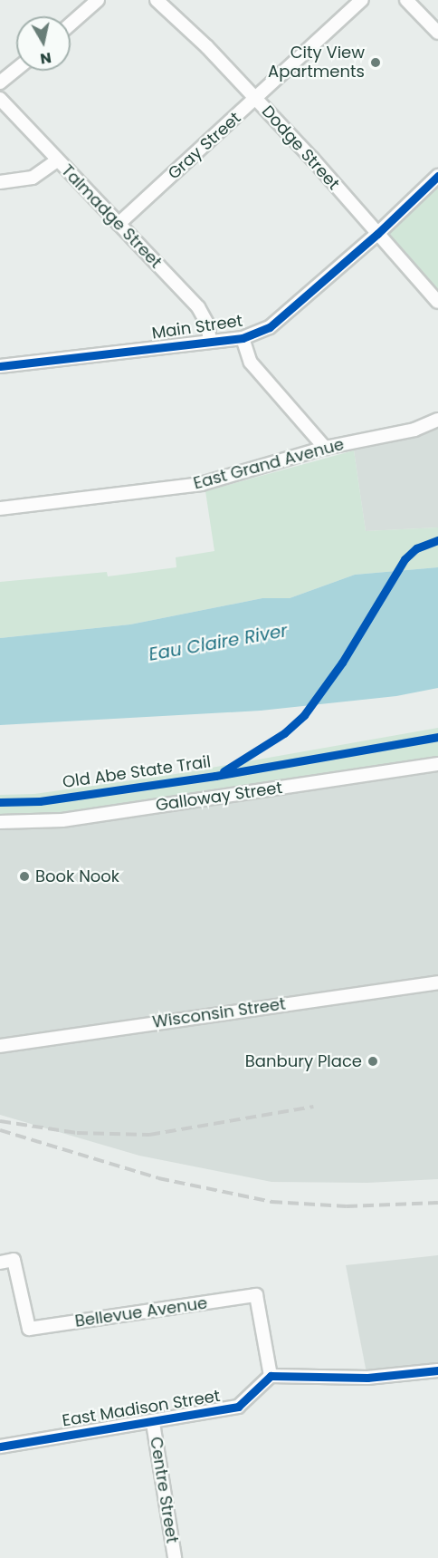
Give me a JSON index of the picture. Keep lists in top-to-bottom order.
{
  "streets": {
    "street": [
      "Gray Street",
      "Dodge Street",
      "Talmadge Street",
      "Main Street",
      "East Grand Avenue",
      "Galloway Street",
      "Wisconsin Street",
      "Bellevue Avenue",
      "East Madison Street",
      "Centre Street"
    ],
    "cycle path": ["Old Abe State Trail"]
  },
  "crossings": [
    ["Gray Street", "Dodge Street"],
    ["Gray Street", "Talmadge Street"],
    ["Dodge Street", "Main Street"],
    ["Talmadge Street", "Main Street"],
    ["Bellevue Avenue", "East Madison Street"],
    ["East Madison Street", "Centre Street"]
  ],
  "water": ["Eau Claire River"],
  "places": ["City View Apartments", "Book Nook", "Banbury Place"],
  "north": "bottom"
}
